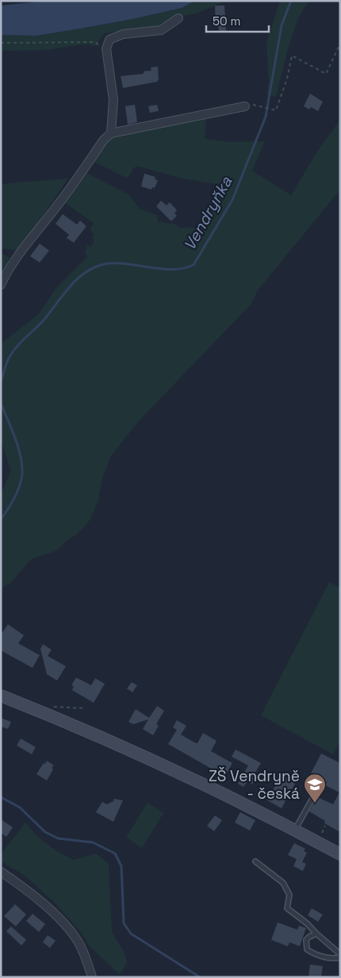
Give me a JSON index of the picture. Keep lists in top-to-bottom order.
{
  "water": ["Vendryňka"],
  "places": {
    "school or university": ["ZŠ Vendryně - česká"]
  },
  "scale_bar": "50 m"
}
